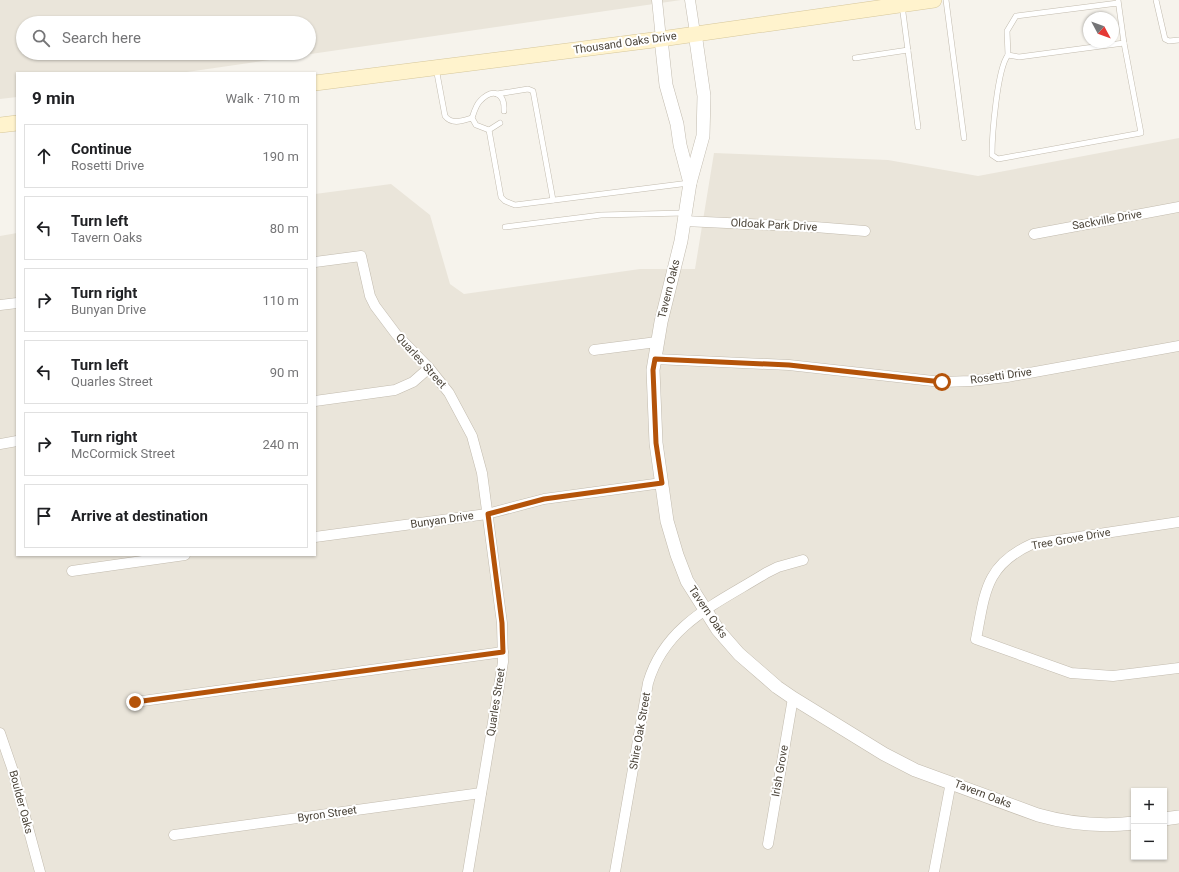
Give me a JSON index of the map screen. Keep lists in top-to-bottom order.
{
  "streets": {
    "main road": ["Thousand Oaks Drive"],
    "street": [
      "Sackville Drive",
      "Oldoak Park Drive",
      "Tavern Oaks",
      "Quarles Street",
      "Rosetti Drive",
      "Bunyan Drive",
      "Tree Grove Drive",
      "Shire Oak Street",
      "Irish Grove",
      "Boulder Oaks",
      "Byron Street"
    ]
  },
  "crossings": [
    ["Thousand Oaks Drive", "Tavern Oaks"],
    ["Oldoak Park Drive", "Tavern Oaks"],
    ["Tavern Oaks", "Rosetti Drive"],
    ["Tavern Oaks", "Bunyan Drive"],
    ["Tavern Oaks", "Shire Oak Street"],
    ["Tavern Oaks", "Irish Grove"],
    ["Quarles Street", "Bunyan Drive"],
    ["Quarles Street", "Byron Street"]
  ],
  "north": "bottom right",
  "page": {
    "search": "Search here",
    "heading": ["9 min", "Walk · 710 m"],
    "list": [
      ["Continue", "Rosetti Drive", "190 m"],
      ["Turn left", "Tavern Oaks", "80 m"],
      ["Turn right", "Bunyan Drive", "110 m"],
      ["Turn left", "Quarles Street", "90 m"],
      ["Turn right", "McCormick Street", "240 m"],
      "Arrive at destination"
    ],
    "map_buttons": ["+", "−"]
  }
}
